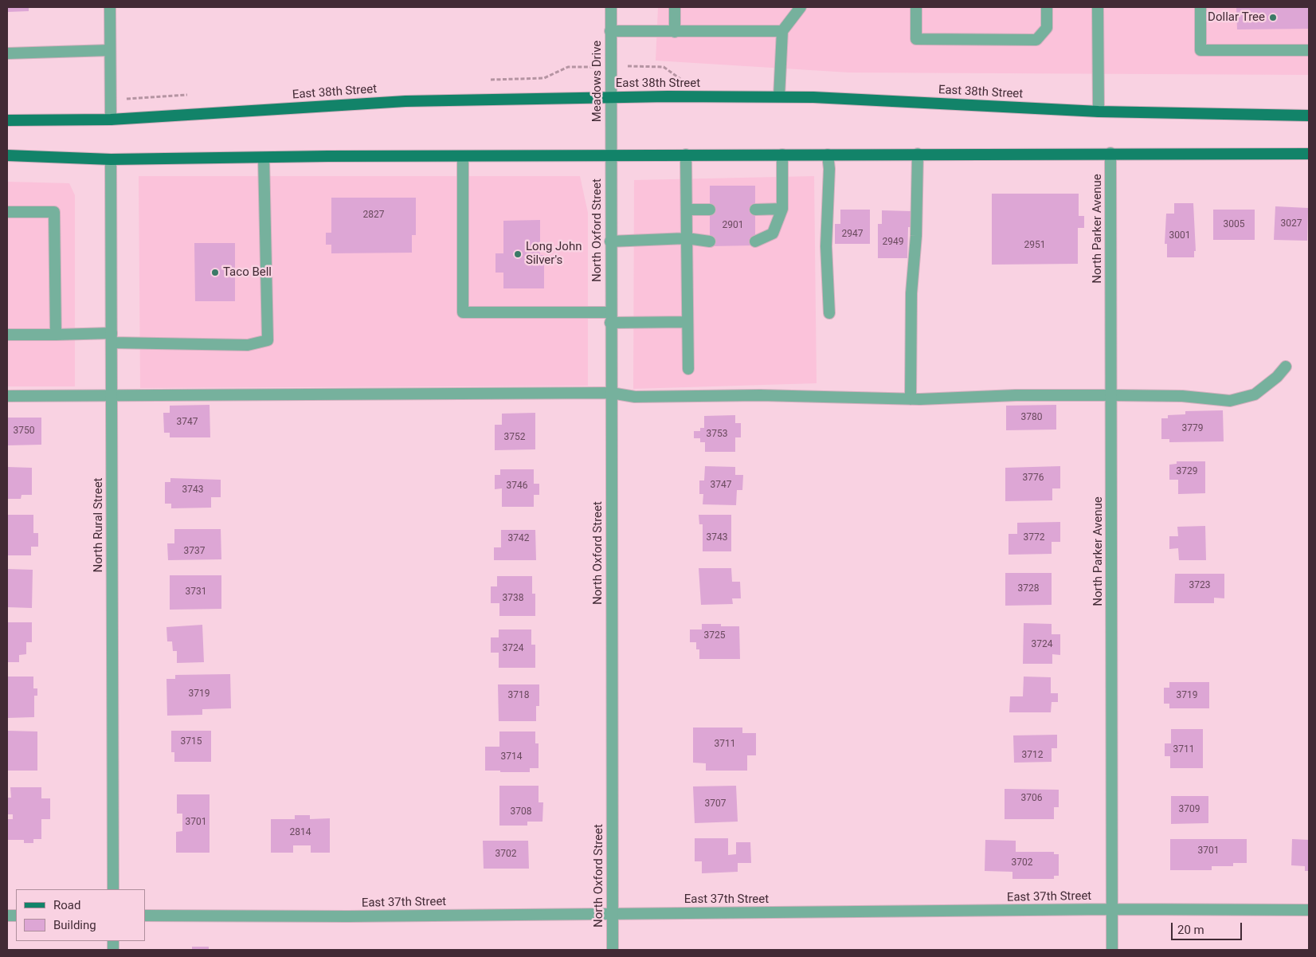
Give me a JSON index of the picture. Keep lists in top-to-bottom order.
{
  "streets": {
    "main road": ["East 38th Street"],
    "street": [
      "Meadows Drive",
      "North Parker Avenue",
      "North Oxford Street",
      "North Rural Street",
      "East 37th Street"
    ]
  },
  "crossings": [
    ["Meadows Drive", "East 38th Street"],
    ["Meadows Drive", "North Oxford Street"],
    ["North Parker Avenue", "East 37th Street"],
    ["North Oxford Street", "East 37th Street"]
  ],
  "places": ["Dollar Tree", "Long John Silver's", "Taco Bell"],
  "house_numbers": [
    "2827",
    "3027",
    "3005",
    "2901",
    "2947",
    "3001",
    "2949",
    "2951",
    "3780",
    "3747",
    "3779",
    "3750",
    "3753",
    "3752",
    "3729",
    "3776",
    "3747",
    "3746",
    "3743",
    "3743",
    "3772",
    "3742",
    "3737",
    "3723",
    "3728",
    "3731",
    "3738",
    "3725",
    "3724",
    "3724",
    "3719",
    "3718",
    "3719",
    "3715",
    "3711",
    "3711",
    "3712",
    "3714",
    "3706",
    "3707",
    "3709",
    "3708",
    "3701",
    "2814",
    "3701",
    "3702",
    "3702"
  ],
  "legend": ["Road", "Building"],
  "scale_bar": "20 m"
}
